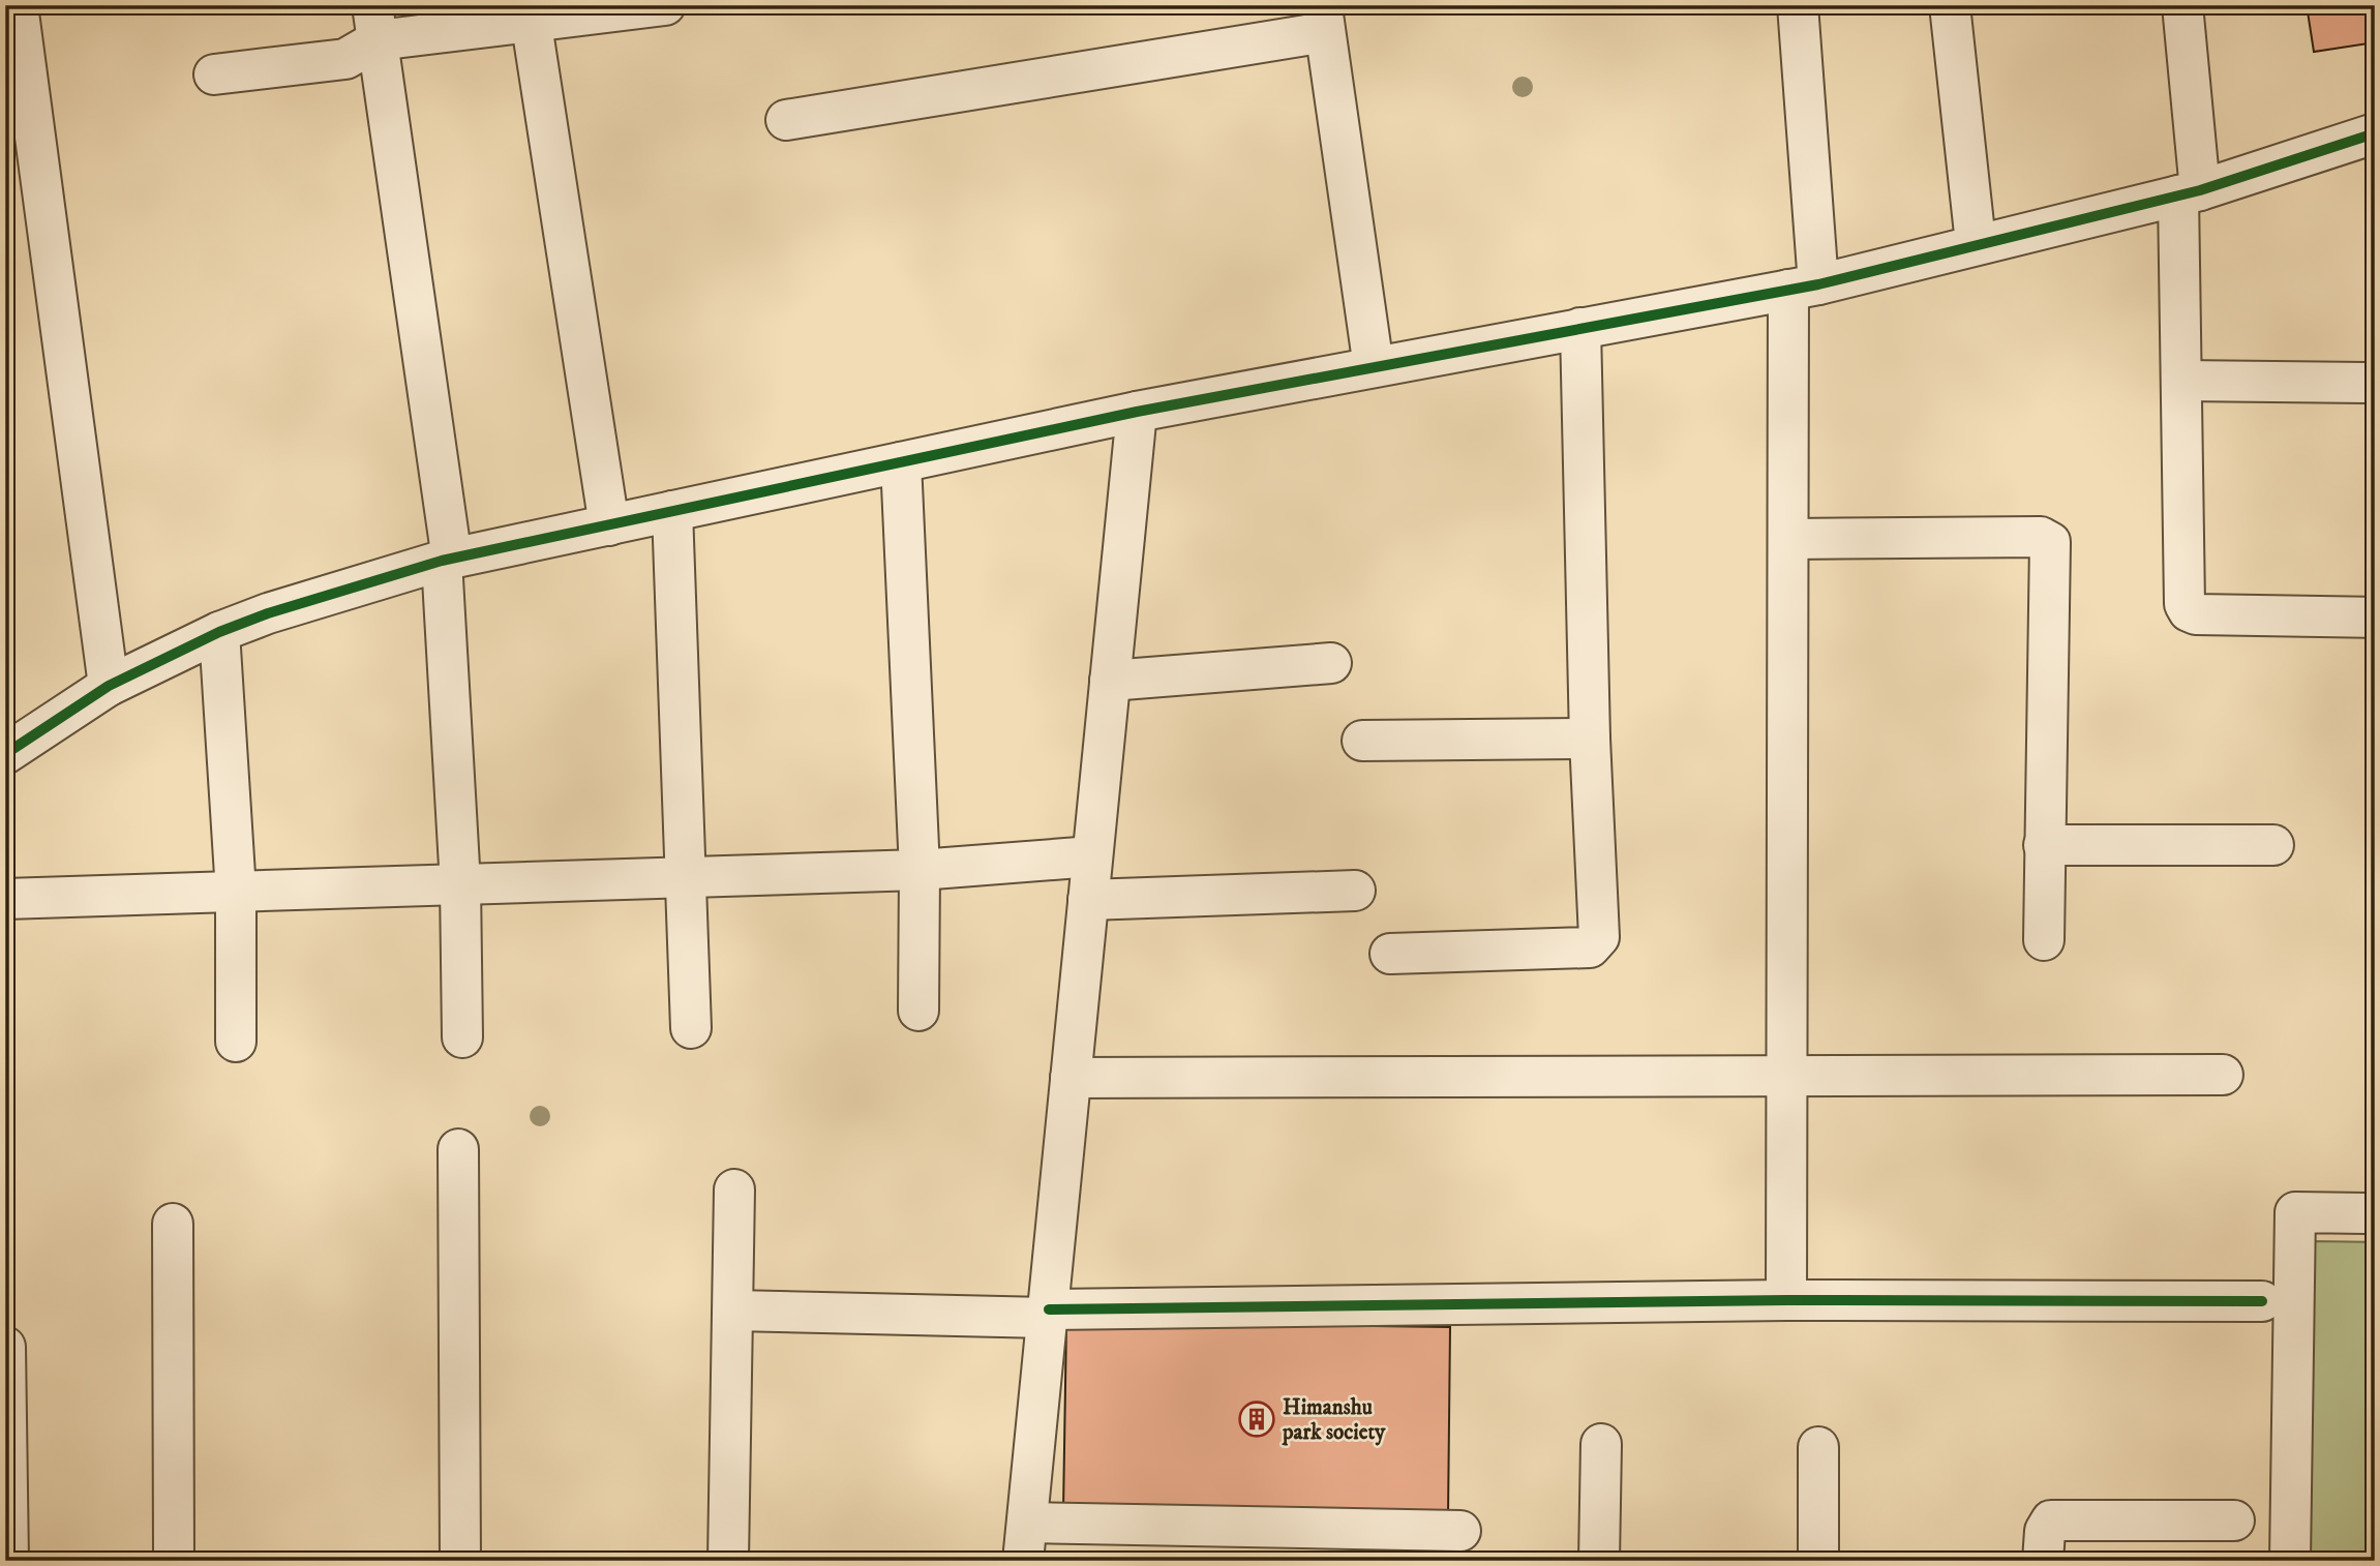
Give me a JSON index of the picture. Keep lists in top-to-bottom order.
{
  "places": {
    "building": ["Himanshu park society"]
  }
}
